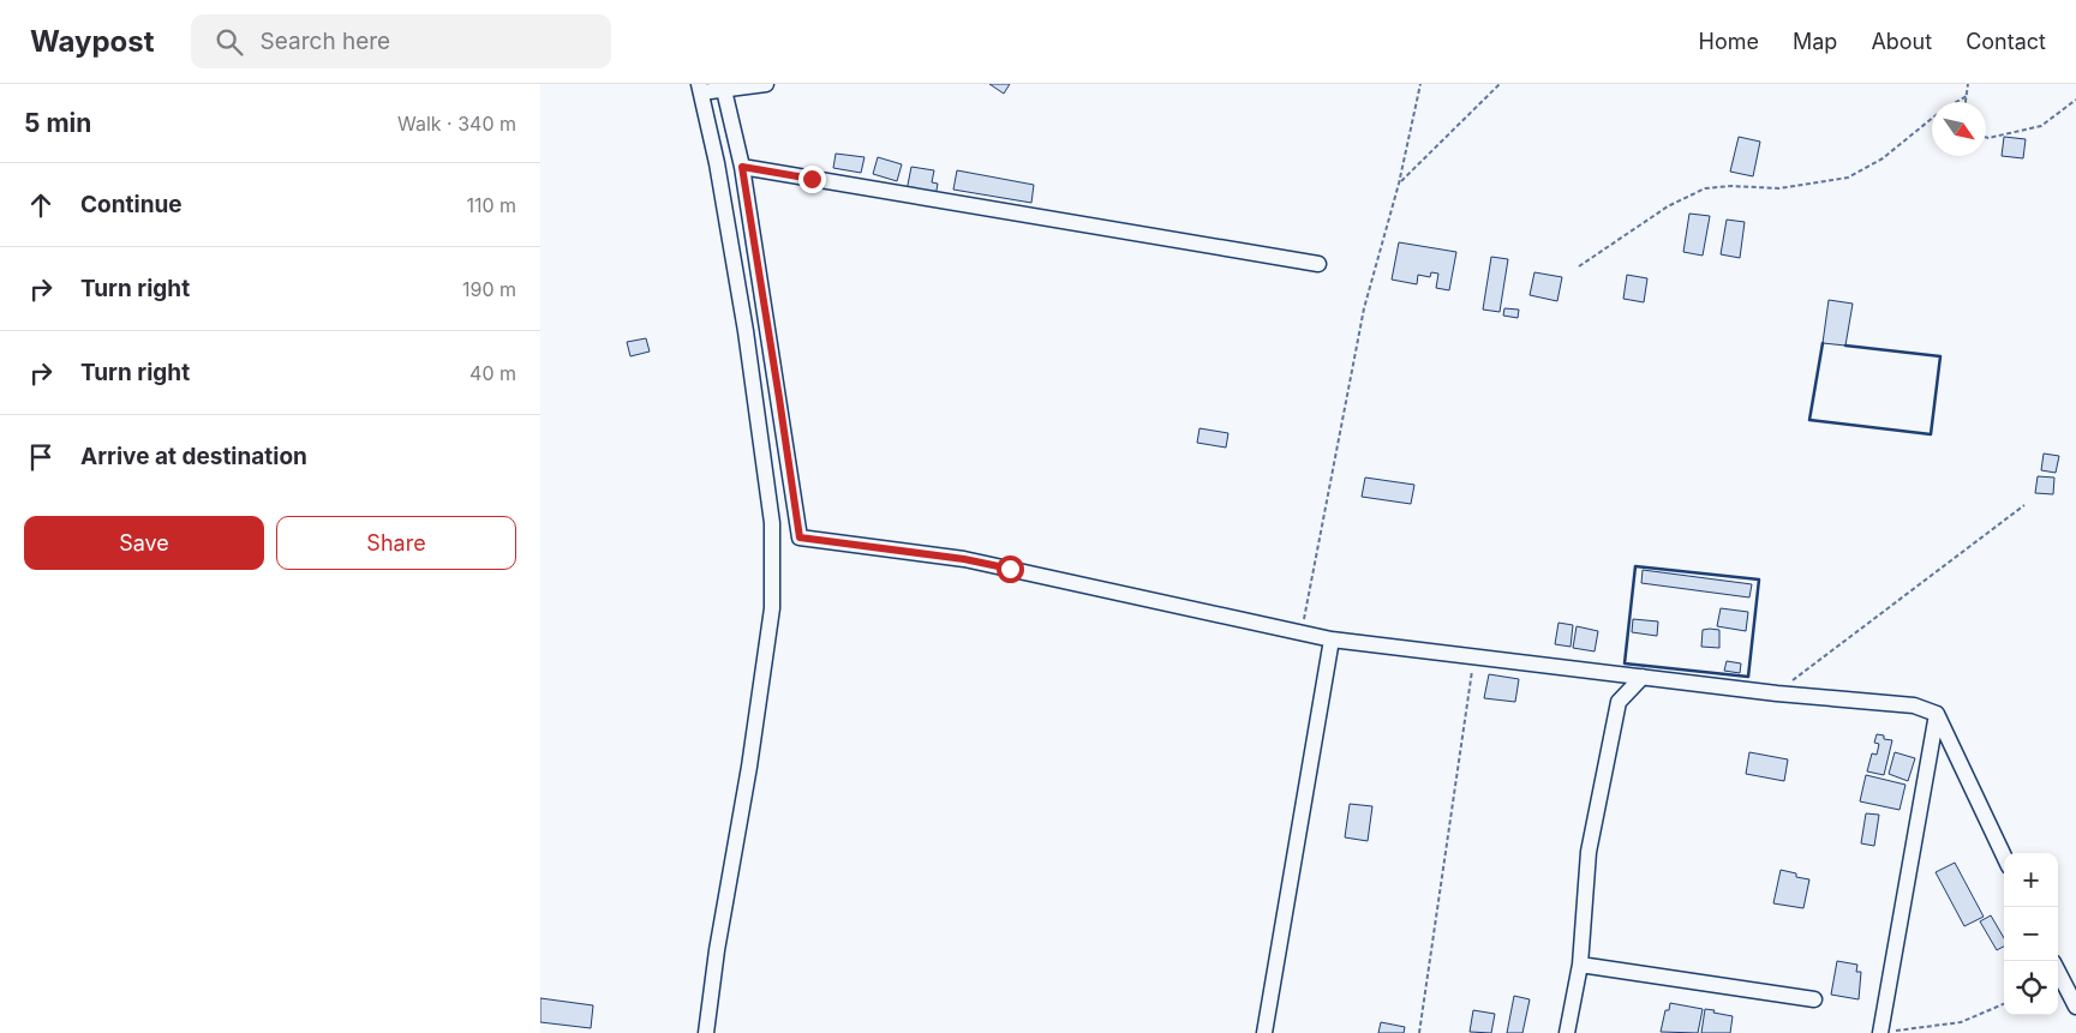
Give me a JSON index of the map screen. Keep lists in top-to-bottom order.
{
  "north": "bottom right",
  "page": {
    "header": "Waypost",
    "search": "Search here",
    "nav": [
      "Home",
      "Map",
      "About",
      "Contact"
    ],
    "heading": ["5 min", "Walk · 340 m"],
    "list": [
      ["Continue", "110 m"],
      ["Turn right", "190 m"],
      ["Turn right", "40 m"],
      "Arrive at destination"
    ],
    "buttons": ["Save", "Share"],
    "map_buttons": ["+", "−"]
  }
}
